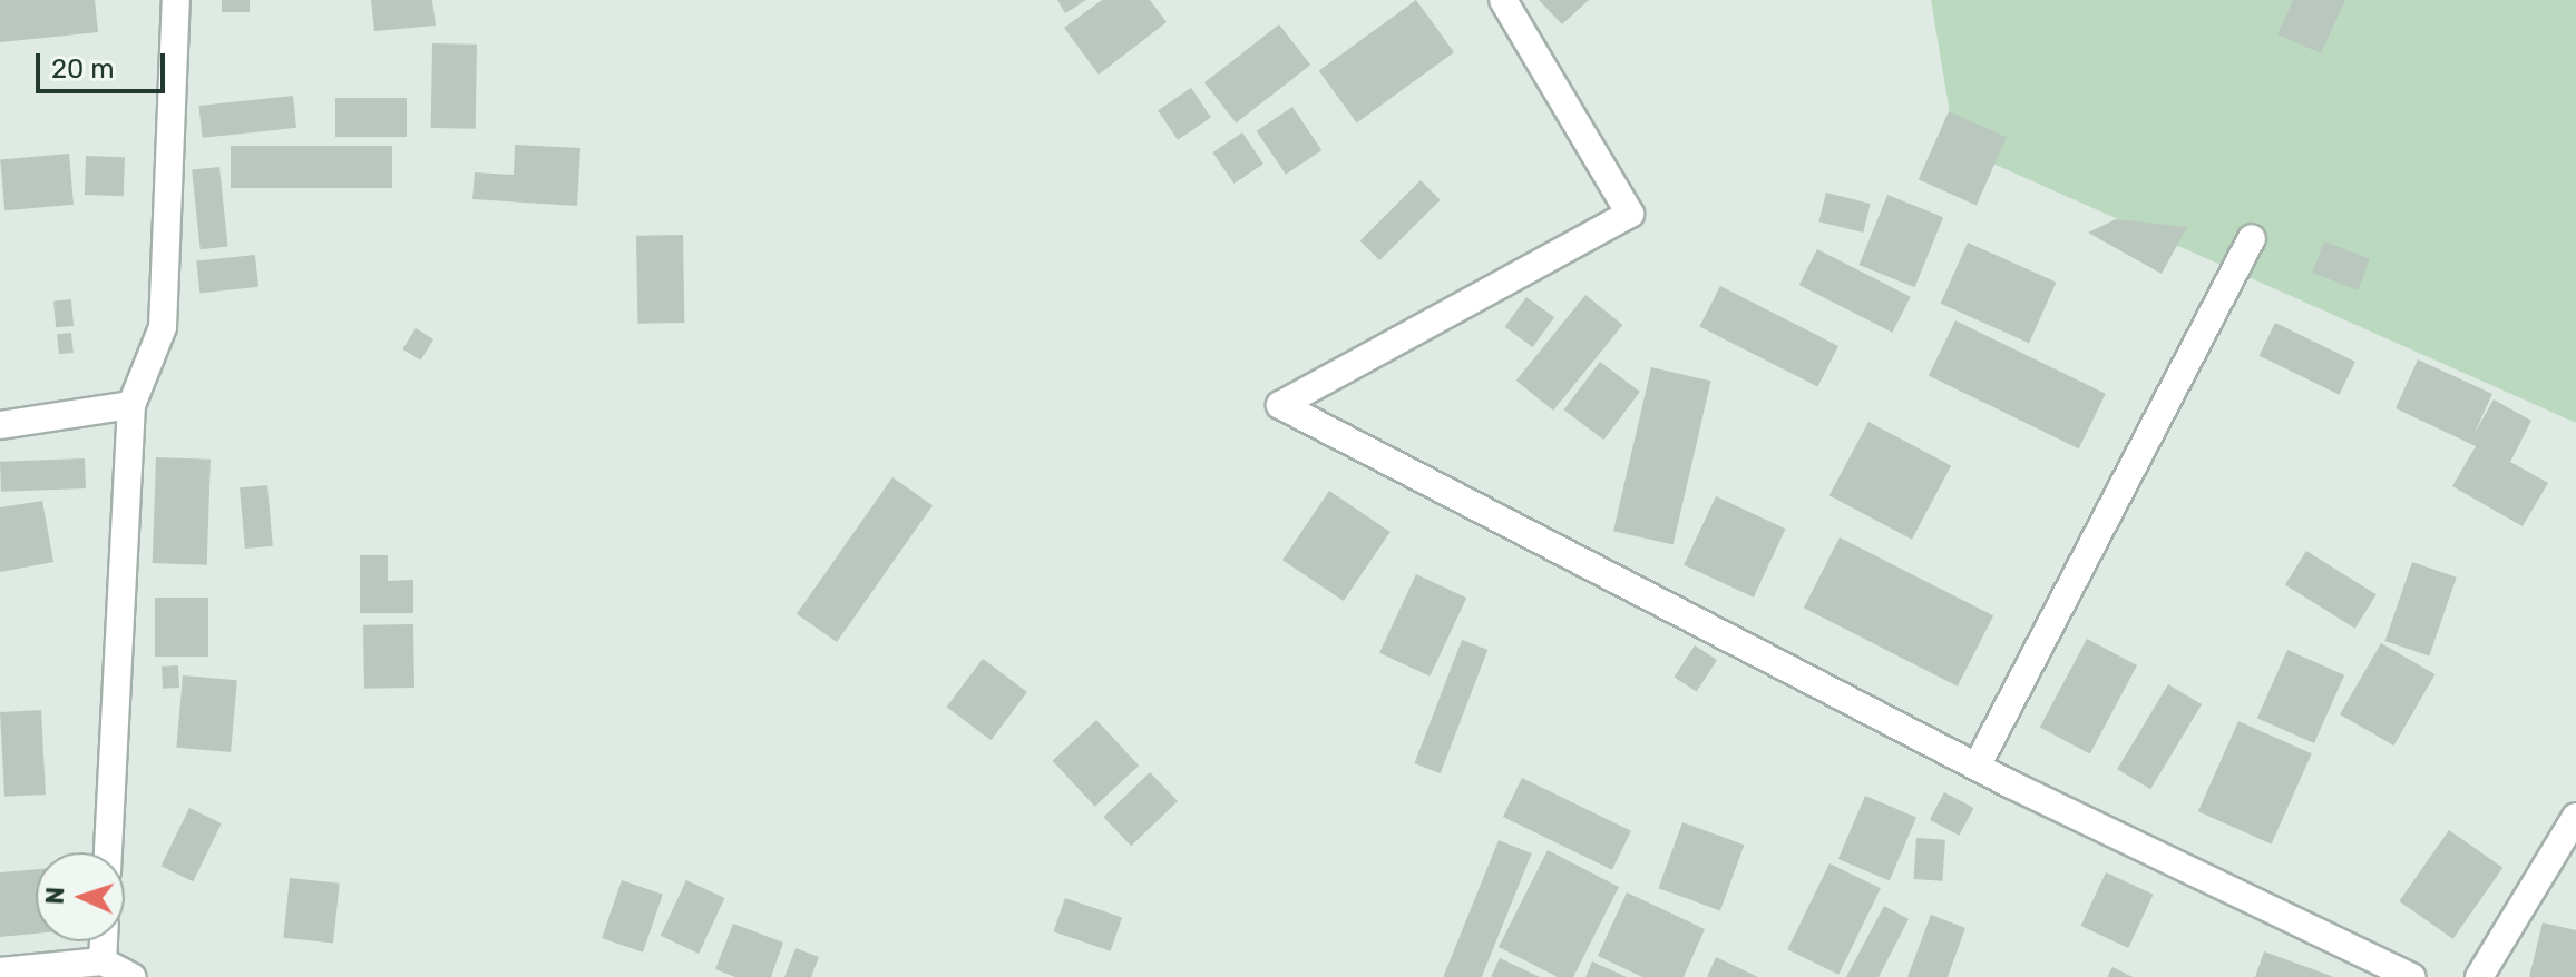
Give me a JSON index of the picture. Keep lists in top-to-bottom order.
{
  "scale_bar": "20 m",
  "north": "left"
}
